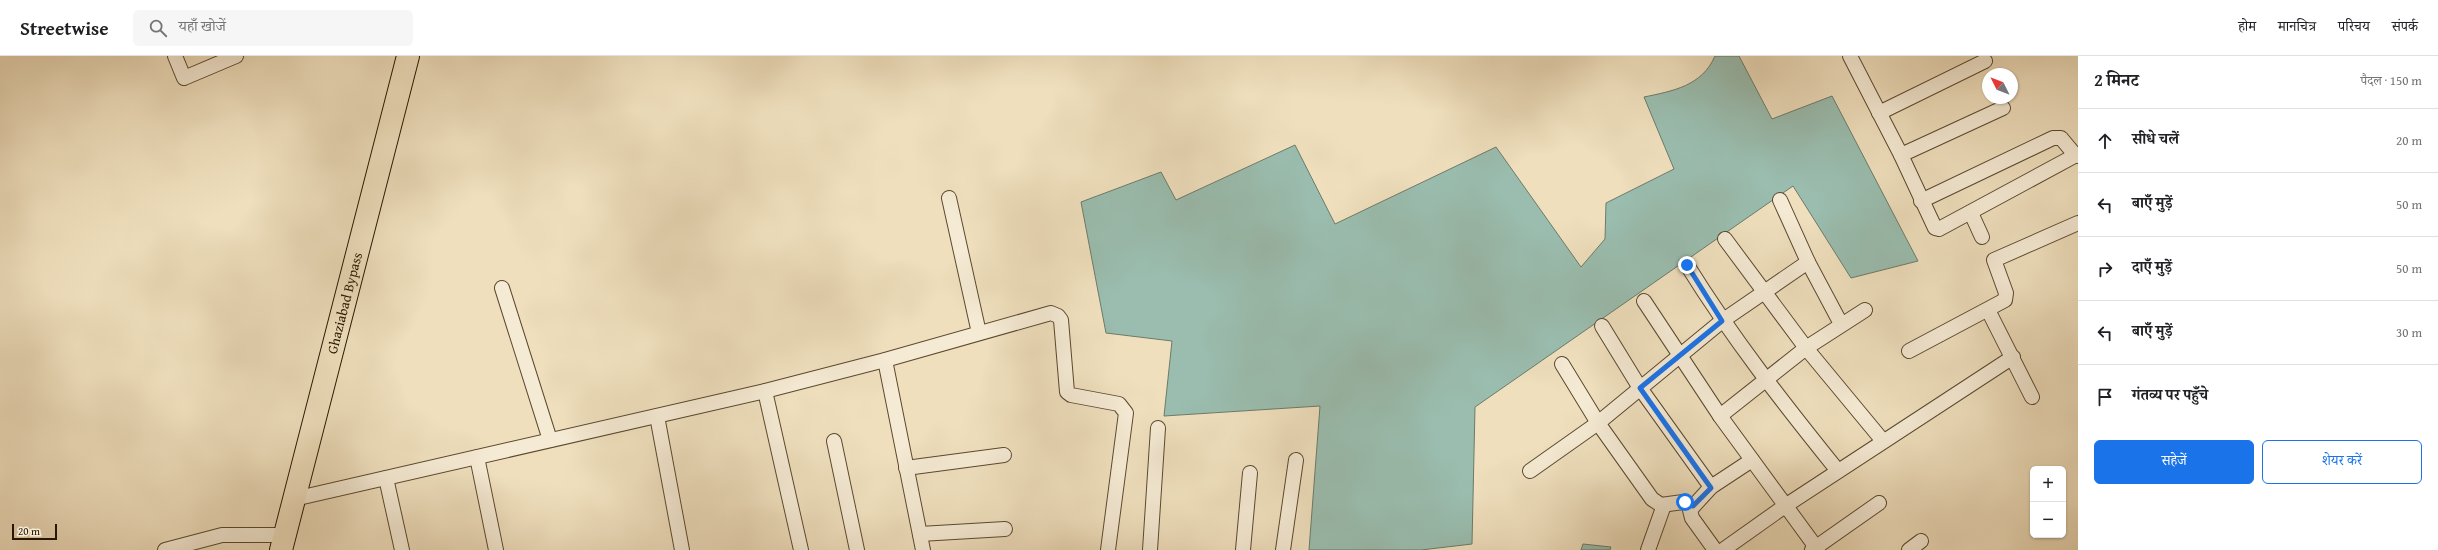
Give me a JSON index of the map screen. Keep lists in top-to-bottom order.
{
  "streets": {
    "highway": ["Ghaziabad Bypass"]
  },
  "scale_bar": "20 m",
  "north": "top left",
  "page": {
    "header": "Streetwise",
    "search": "यहाँ खोजें",
    "nav": [
      "होम",
      "मानचित्र",
      "परिचय",
      "संपर्क"
    ],
    "heading": ["2 मिनट", "पैदल · 150 m"],
    "list": [
      ["सीधे चलें", "20 m"],
      ["बाएँ मुड़ें", "50 m"],
      ["दाएँ मुड़ें", "50 m"],
      ["बाएँ मुड़ें", "30 m"],
      "गंतव्य पर पहुँचे"
    ],
    "buttons": ["सहेजें", "शेयर करें"],
    "map_buttons": ["+", "−"],
    "scale": "20 m"
  }
}
